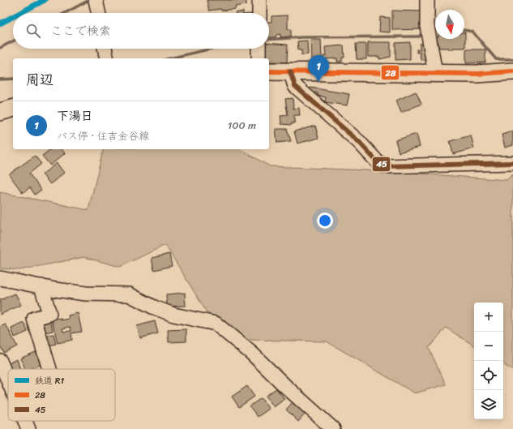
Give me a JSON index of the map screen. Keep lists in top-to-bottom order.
{
  "lines": ["rail line R1", "transit line 28", "transit line 45"],
  "legend": ["鉄道 R1", "28", "45"],
  "north": "bottom",
  "page": {
    "search": "ここで検索",
    "pins": "1",
    "heading": "周辺",
    "list": [
      {
        "mark": "1",
        "name": "下湯日",
        "note": "バス停 · 住吉金谷線",
        "value": "100 m"
      }
    ],
    "map_buttons": ["+", "−"]
  }
}
